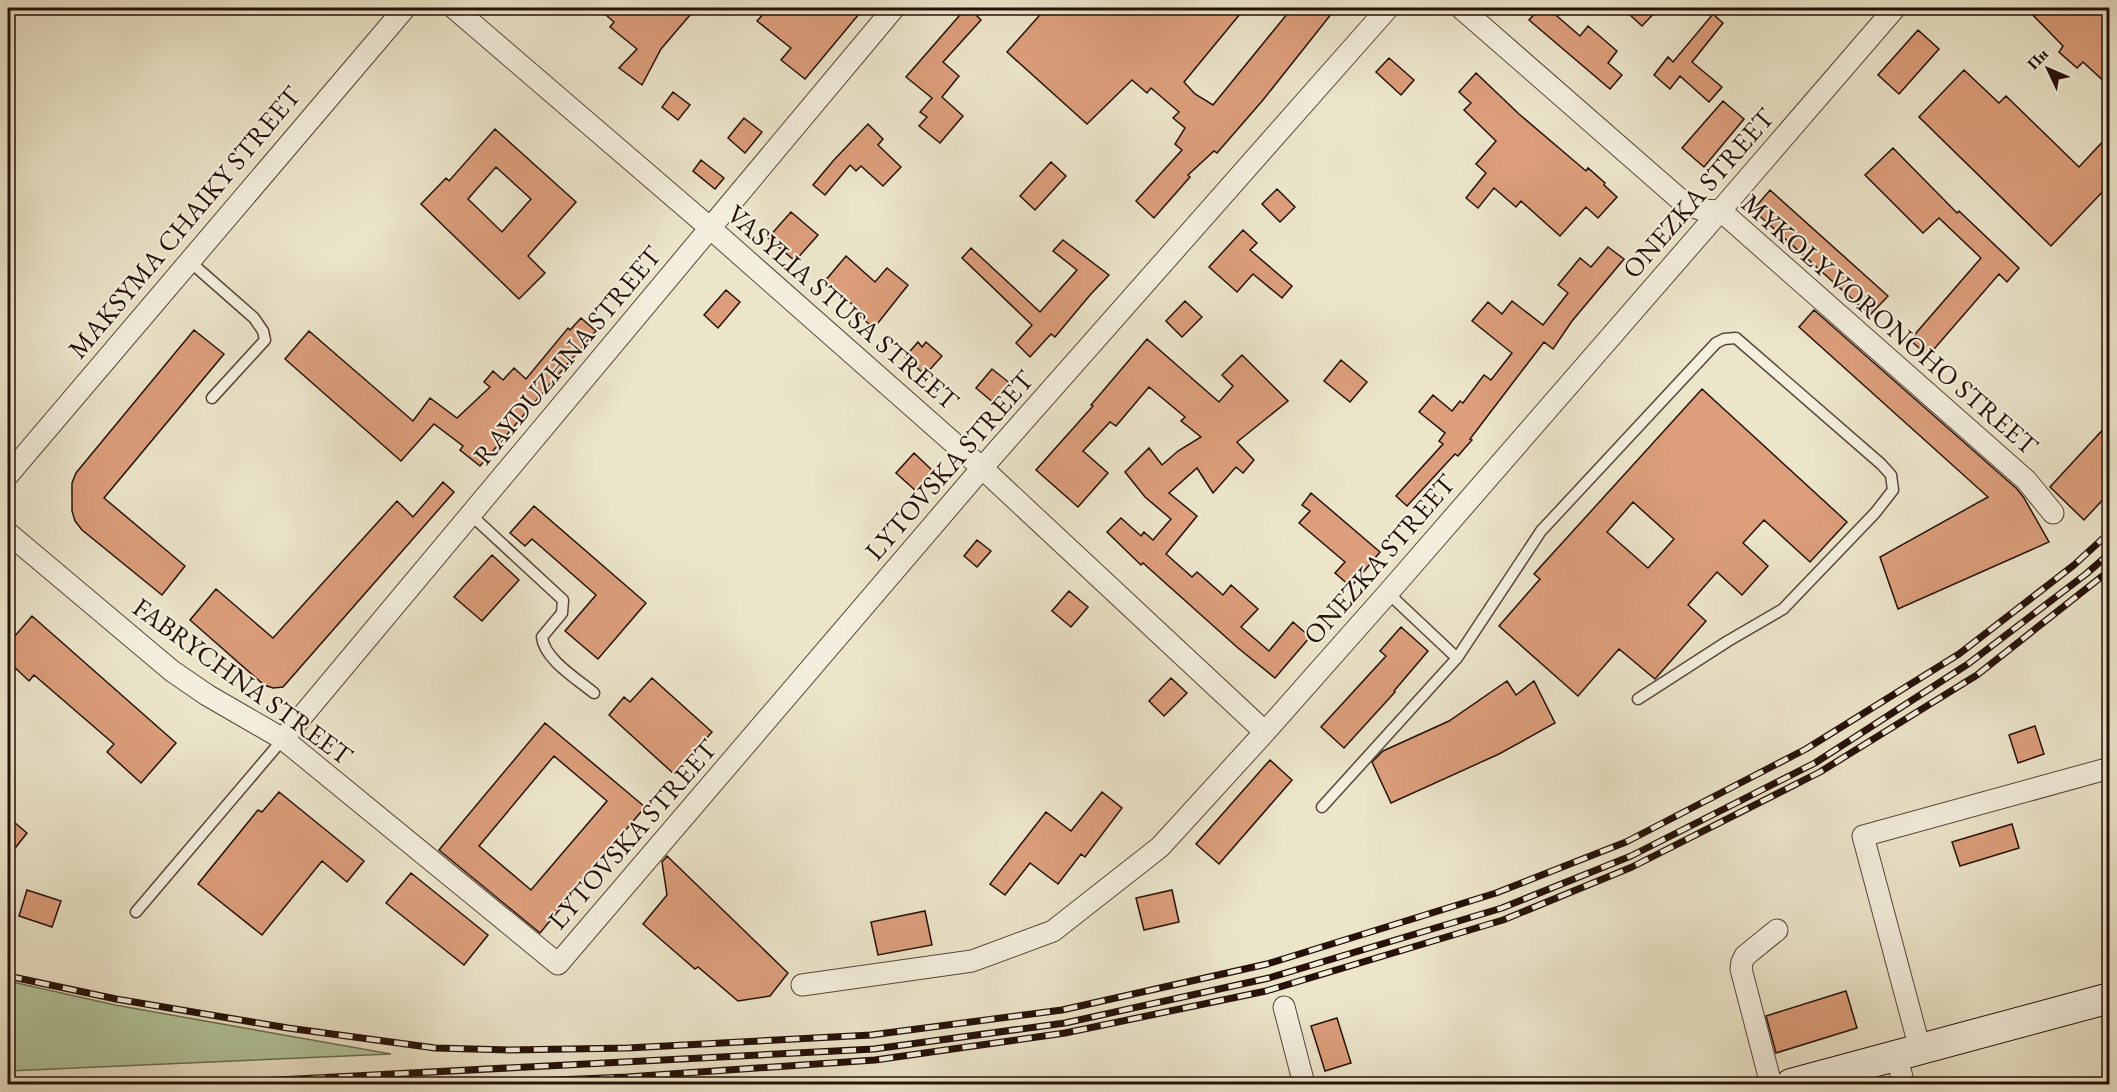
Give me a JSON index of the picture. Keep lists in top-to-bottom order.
{
  "streets": {
    "street": [
      "ONEZKA STREET",
      "MAKSYMA CHAIKY STREET",
      "VASYLIA STUSA STREET",
      "MYKOLY VORONOHO STREET",
      "RAYDUZHNA STREET",
      "LYTOVSKA STREET",
      "FABRYCHNA STREET"
    ]
  },
  "crossings": [
    ["ONEZKA STREET", "VASYLIA STUSA STREET"],
    ["ONEZKA STREET", "MYKOLY VORONOHO STREET"],
    ["VASYLIA STUSA STREET", "RAYDUZHNA STREET"],
    ["VASYLIA STUSA STREET", "LYTOVSKA STREET"],
    ["RAYDUZHNA STREET", "FABRYCHNA STREET"],
    ["LYTOVSKA STREET", "FABRYCHNA STREET"]
  ],
  "north": "top left"
}
